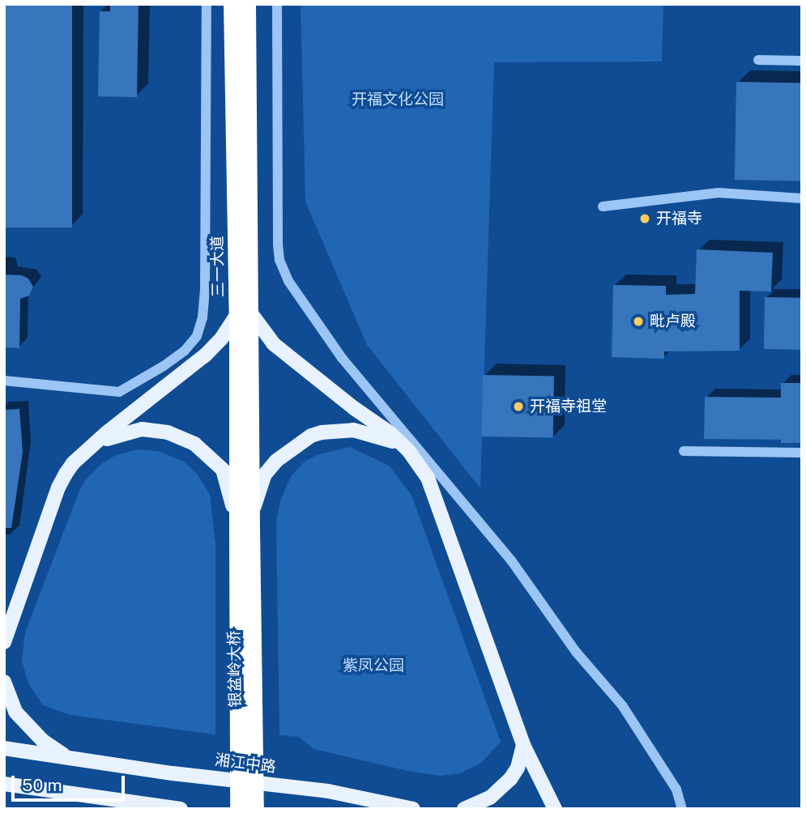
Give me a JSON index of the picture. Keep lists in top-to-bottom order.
{
  "streets": {
    "highway": ["三一大道", "银盆岭大桥"],
    "main road": ["湘江中路"]
  },
  "crossings": [
    ["三一大道", "银盆岭大桥"]
  ],
  "parks": ["开福文化公园", "紫凤公园"],
  "places": ["开福寺", "毗卢殿", "开福寺祖堂"],
  "scale_bar": "50 m"
}
